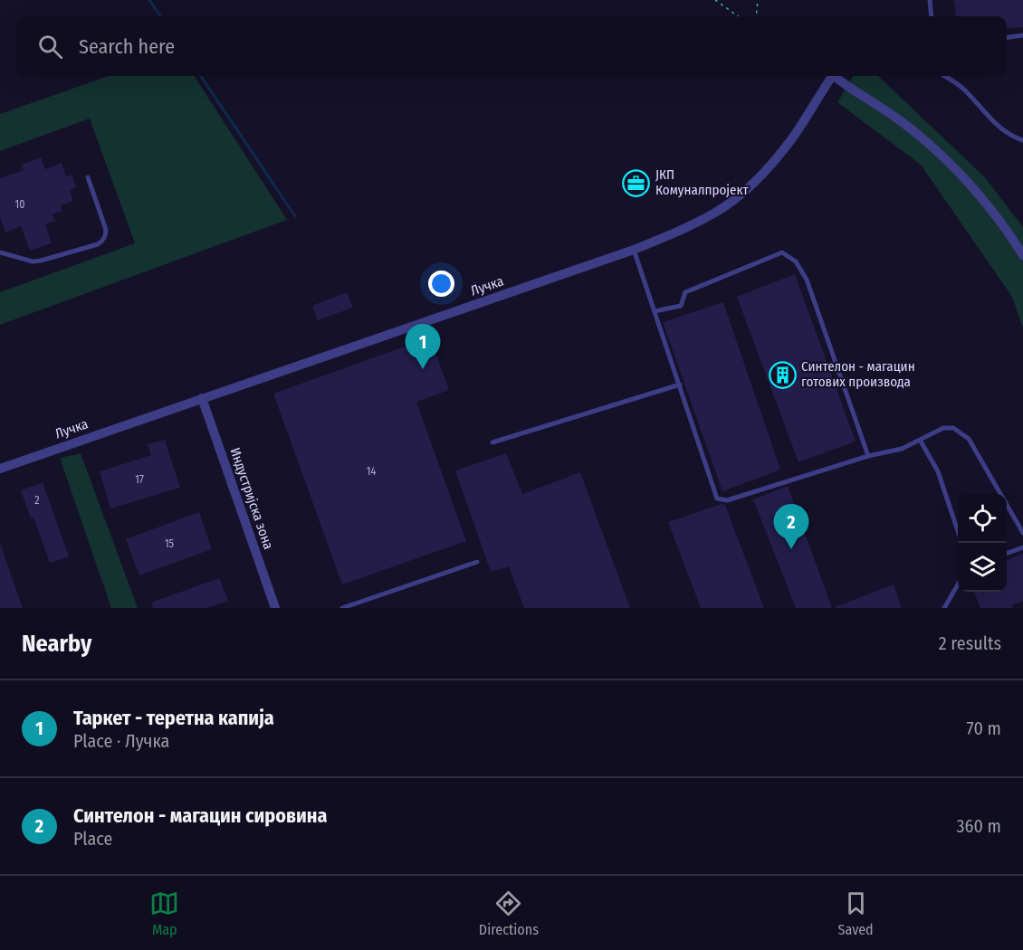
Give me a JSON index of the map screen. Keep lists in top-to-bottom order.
{
  "streets": {
    "street": ["Лучка", "Индустријска зона"]
  },
  "crossings": [
    ["Лучка", "Индустријска зона"]
  ],
  "places": {
    "office": ["ЈКП Комуналпројект"],
    "building": ["Синтелон - магацин готових производа"]
  },
  "house_numbers": [
    "10",
    "14",
    "17",
    "2",
    "15"
  ],
  "page": {
    "search": "Search here",
    "pins": ["1", "2"],
    "heading": ["Nearby", "2 results"],
    "list": [
      {
        "mark": "1",
        "name": "Таркет - теретна капија",
        "note": "Place · Лучка",
        "value": "70 m"
      },
      {
        "mark": "2",
        "name": "Синтелон - магацин сировина",
        "note": "Place",
        "value": "360 m"
      }
    ],
    "nav": ["Map", "Directions", "Saved"]
  }
}
